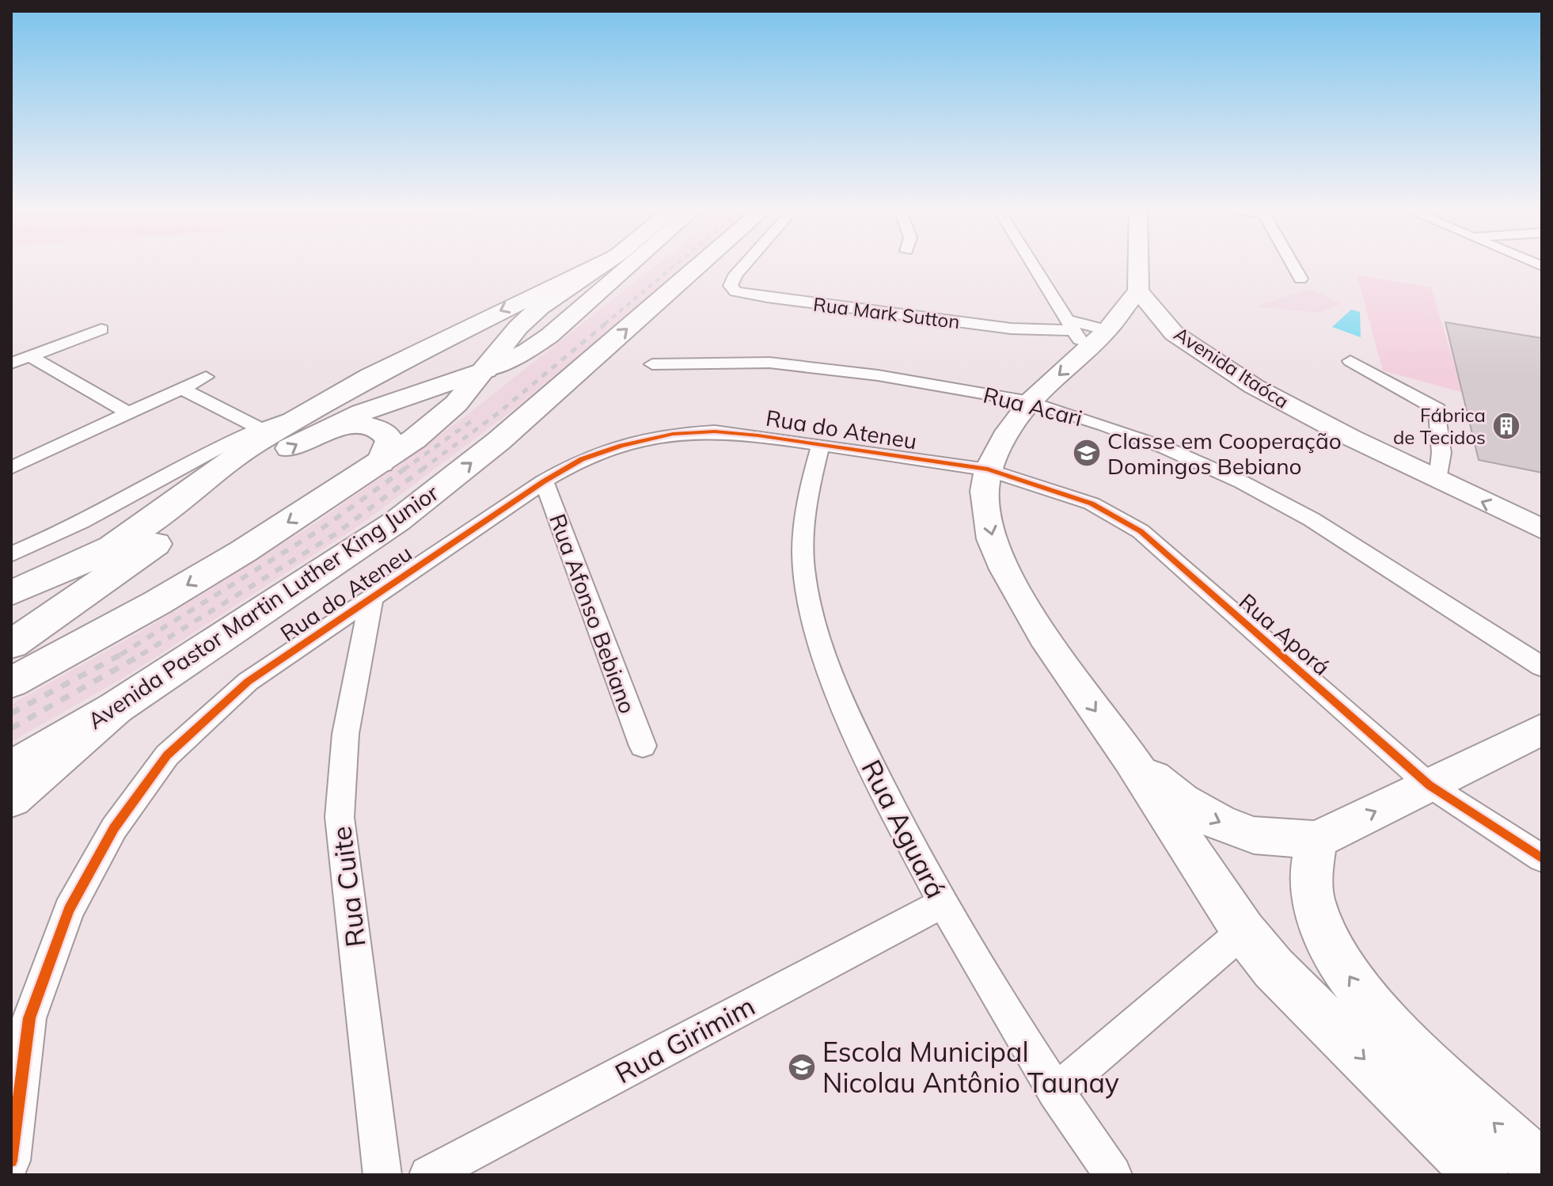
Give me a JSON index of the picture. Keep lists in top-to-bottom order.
{
  "streets": {
    "main road": ["Avenida Itaóca", "Avenida Pastor Martin Luther King Junior"],
    "street": [
      "Rua Mark Sutton",
      "Rua Acari",
      "Rua do Ateneu",
      "Rua Afonso Bebiano",
      "Rua Aporá",
      "Rua Aguará",
      "Rua Cuite",
      "Rua Girimim"
    ]
  },
  "crossings": [
    ["Rua do Ateneu", "Rua Afonso Bebiano"],
    ["Rua do Ateneu", "Rua Aporá"],
    ["Rua do Ateneu", "Rua Aguará"],
    ["Rua do Ateneu", "Rua Cuite"],
    ["Rua Aguará", "Rua Girimim"]
  ],
  "places": {
    "building": ["Fábrica de Tecidos"],
    "school or university": ["Classe em Cooperação Domingos Bebiano", "Escola Municipal Nicolau Antônio Taunay"]
  }
}
